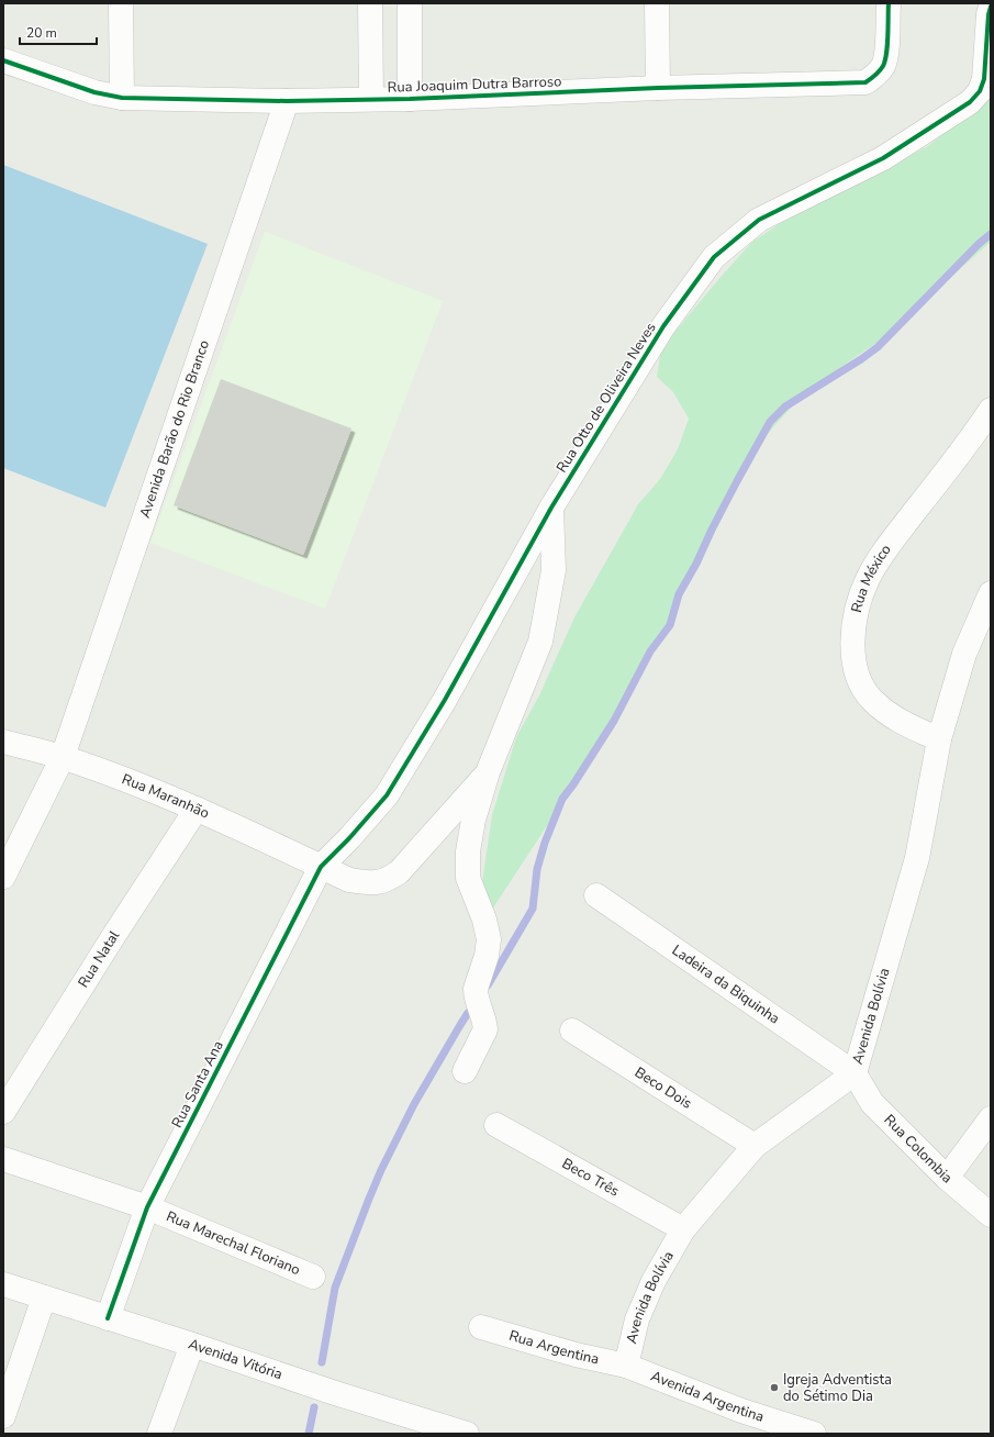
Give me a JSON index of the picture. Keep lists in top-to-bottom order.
{
  "streets": {
    "street": [
      "Rua Joaquim Dutra Barroso",
      "Rua Otto de Oliveira Neves",
      "Avenida Barão do Rio Branco",
      "Rua México",
      "Rua Maranhão",
      "Rua Natal",
      "Ladeira da Biquinha",
      "Avenida Bolívia",
      "Rua Santa Ana",
      "Beco Dois",
      "Rua Colombia",
      "Beco Três",
      "Rua Marechal Floriano",
      "Rua Argentina",
      "Avenida Vitória",
      "Avenida Argentina"
    ]
  },
  "crossings": [
    ["Rua Joaquim Dutra Barroso", "Avenida Barão do Rio Branco"],
    ["Rua Otto de Oliveira Neves", "Rua Maranhão"],
    ["Rua Otto de Oliveira Neves", "Rua Santa Ana"],
    ["Avenida Barão do Rio Branco", "Rua Maranhão"],
    ["Rua México", "Avenida Bolívia"],
    ["Rua Maranhão", "Rua Natal"],
    ["Rua Maranhão", "Rua Santa Ana"],
    ["Ladeira da Biquinha", "Avenida Bolívia"],
    ["Ladeira da Biquinha", "Rua Colombia"],
    ["Avenida Bolívia", "Beco Dois"],
    ["Avenida Bolívia", "Rua Colombia"],
    ["Avenida Bolívia", "Beco Três"],
    ["Avenida Bolívia", "Rua Argentina"],
    ["Avenida Bolívia", "Avenida Argentina"],
    ["Rua Santa Ana", "Rua Marechal Floriano"],
    ["Rua Santa Ana", "Avenida Vitória"],
    ["Rua Argentina", "Avenida Argentina"]
  ],
  "places": ["Igreja Adventista do Sétimo Dia"],
  "scale_bar": "20 m"
}
